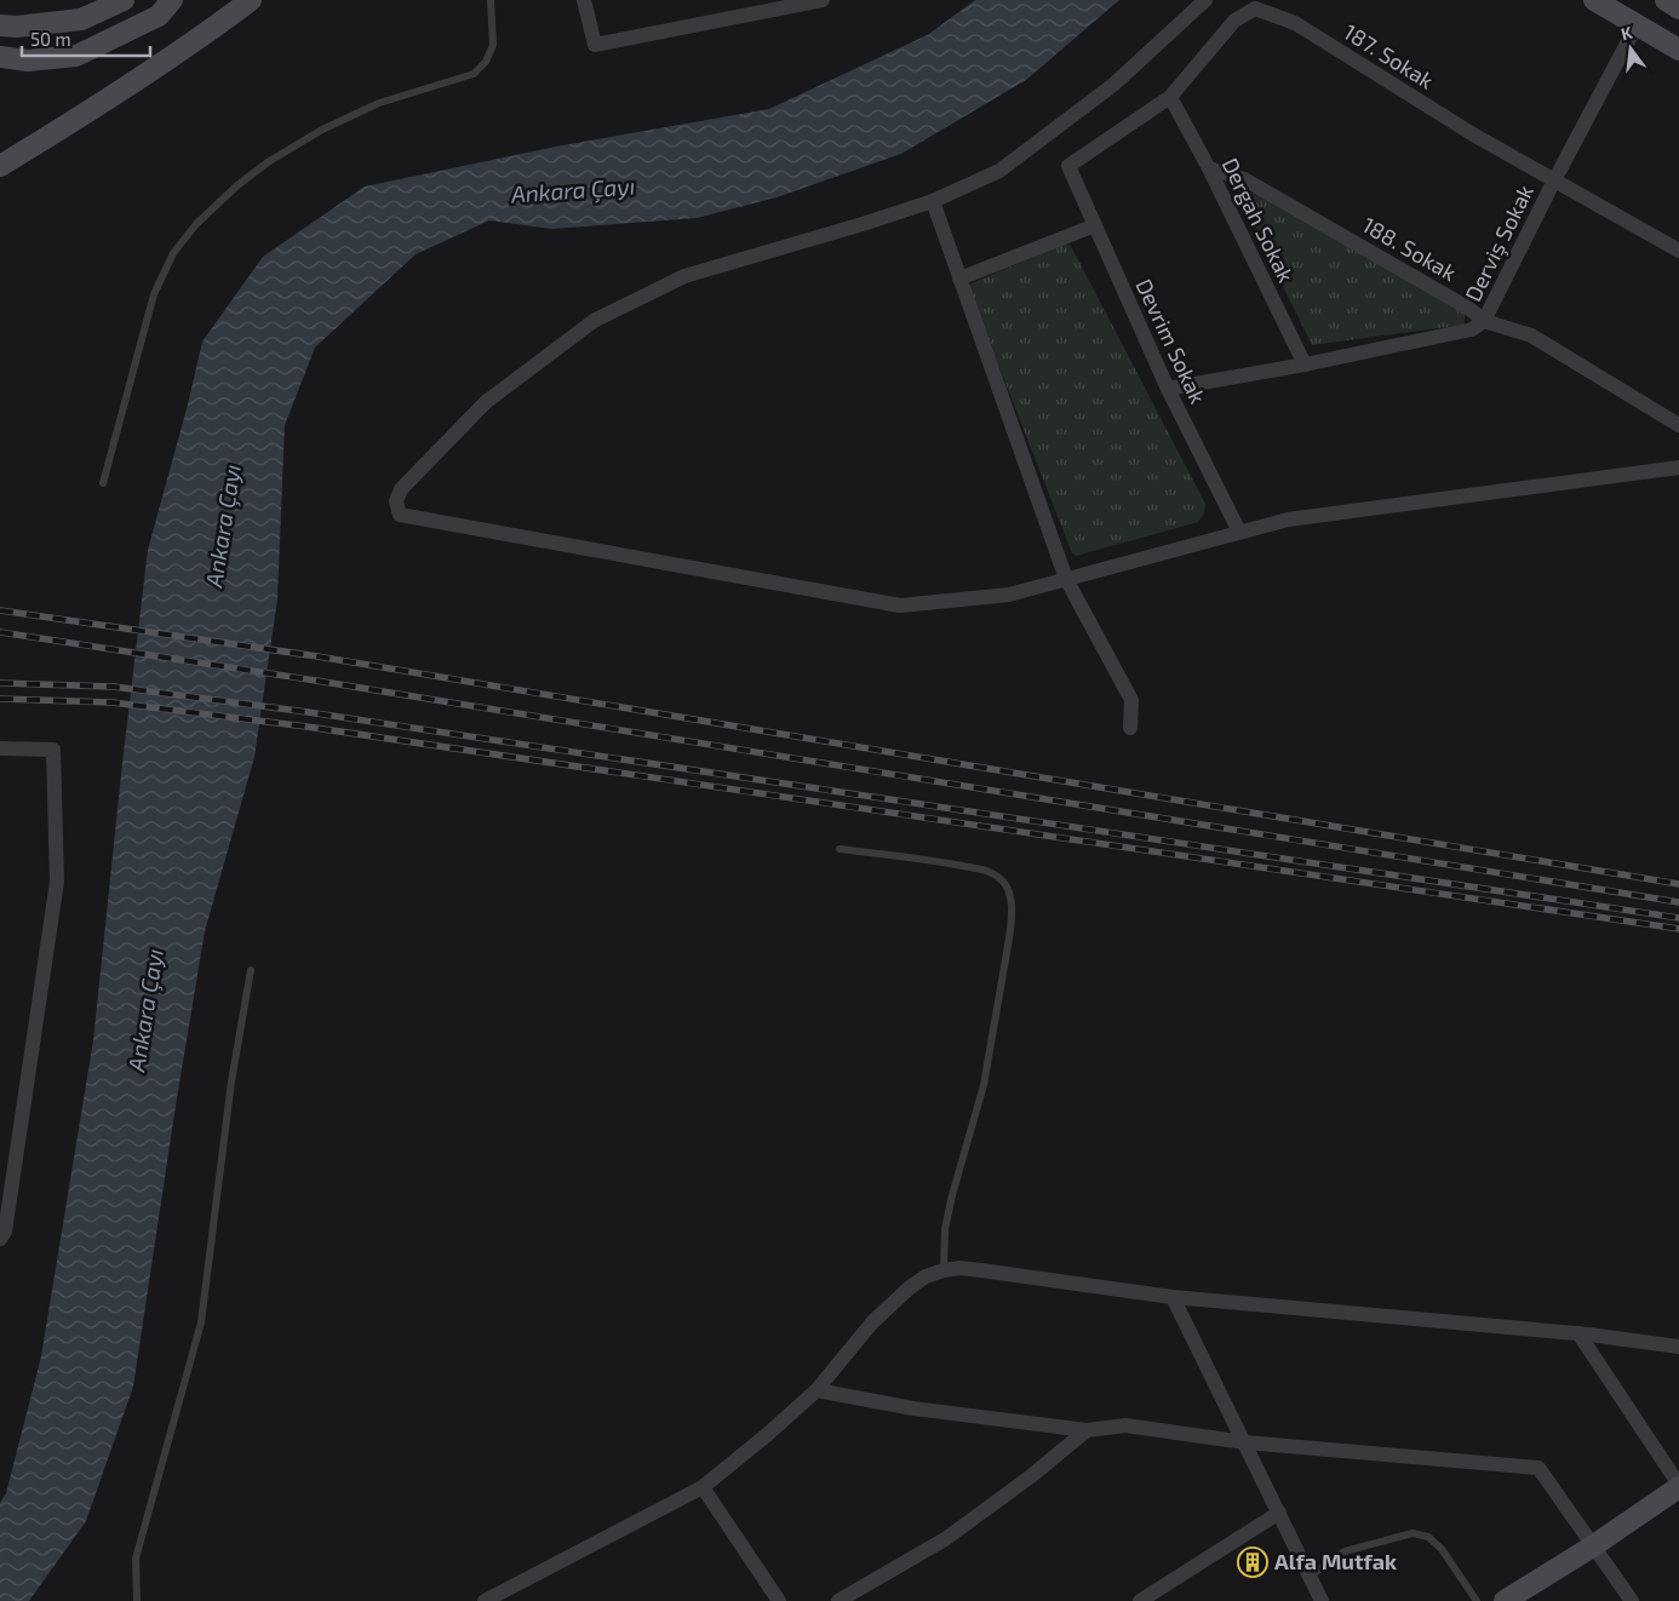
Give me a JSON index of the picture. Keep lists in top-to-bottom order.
{
  "streets": {
    "street": [
      "187. Sokak",
      "Dergah Sokak",
      "Derviş Sokak",
      "188. Sokak",
      "Devrim Sokak"
    ]
  },
  "crossings": [
    ["187. Sokak", "Dergah Sokak"],
    ["187. Sokak", "Derviş Sokak"],
    ["187. Sokak", "Devrim Sokak"],
    ["Dergah Sokak", "Derviş Sokak"],
    ["Dergah Sokak", "188. Sokak"],
    ["Derviş Sokak", "188. Sokak"],
    ["Derviş Sokak", "Devrim Sokak"]
  ],
  "water": ["Ankara Çayı"],
  "places": {
    "building": ["Alfa Mutfak"]
  },
  "scale_bar": "50 m",
  "north": "top"
}
